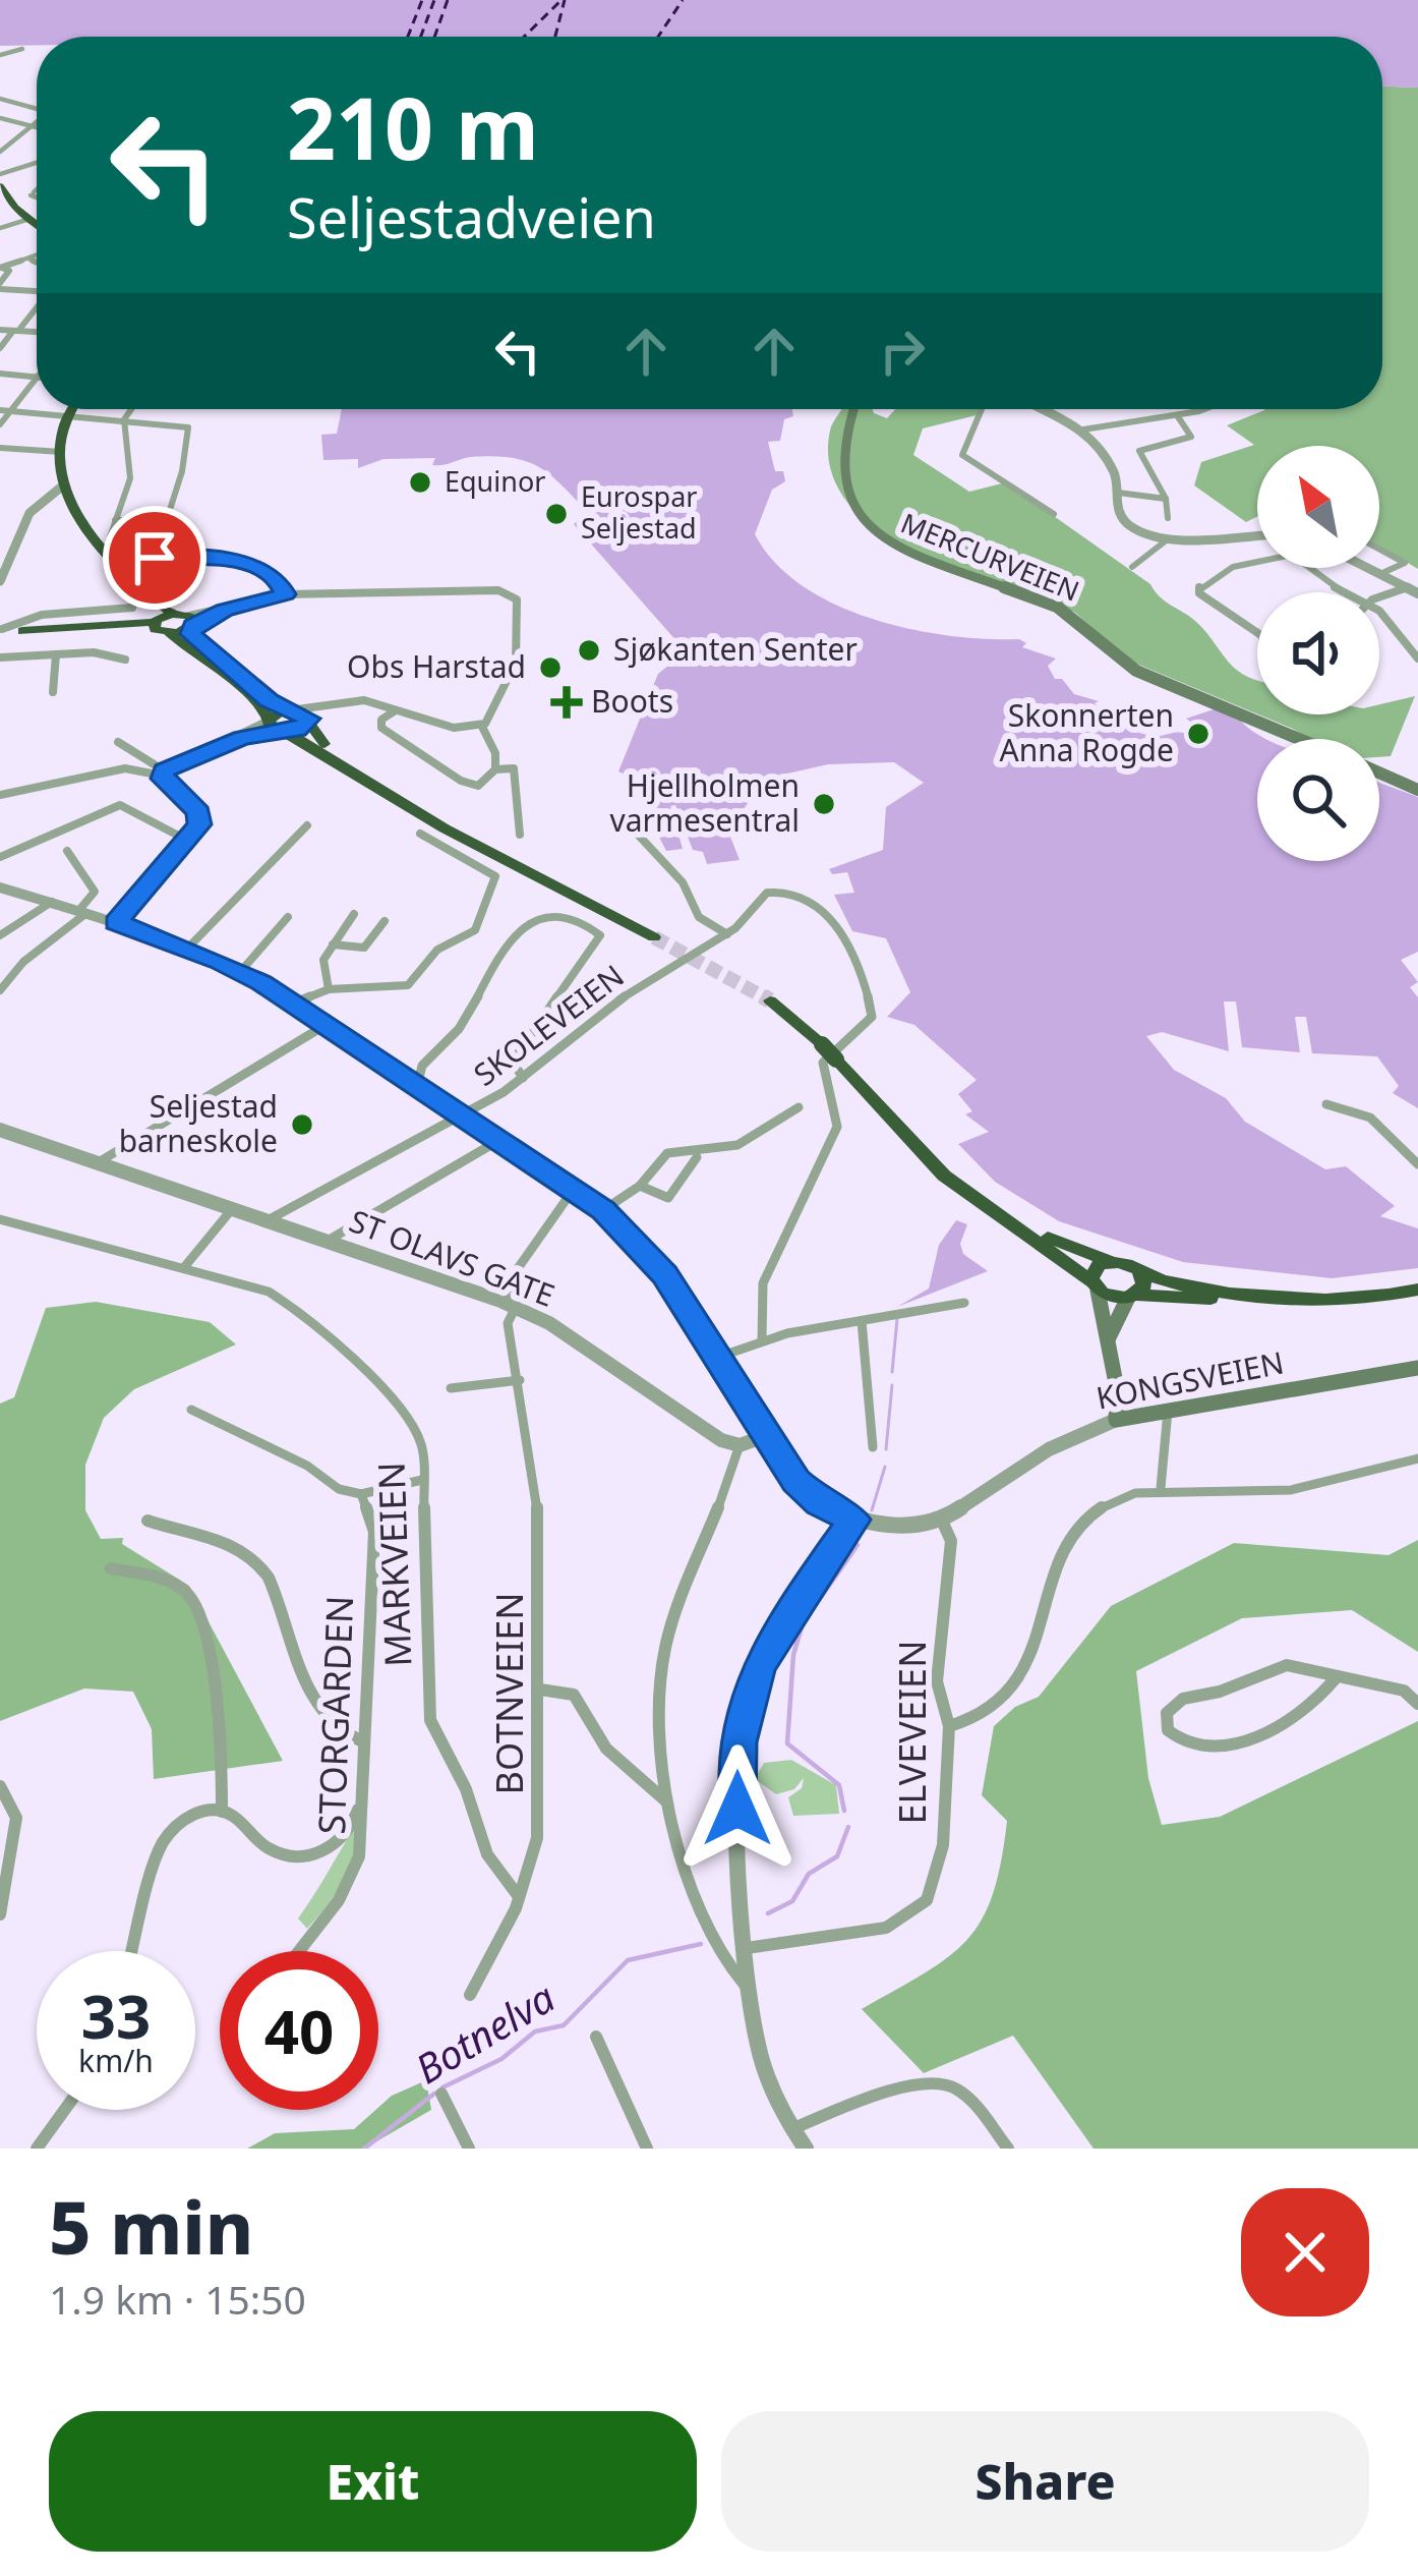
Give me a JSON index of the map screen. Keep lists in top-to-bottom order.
{
  "streets": {
    "main road": ["MERCURVEIEN", "KONGSVEIEN"],
    "street": [
      "SKOLEVEIEN",
      "ST OLAVS GATE",
      "MARKVEIEN",
      "BOTNVEIEN",
      "STORGARDEN",
      "ELVEVEIEN"
    ]
  },
  "crossings": [
    ["SKOLEVEIEN", "ST OLAVS GATE"],
    ["ST OLAVS GATE", "BOTNVEIEN"],
    ["KONGSVEIEN", "ELVEVEIEN"],
    ["MARKVEIEN", "BOTNVEIEN"]
  ],
  "water": ["Botnelva"],
  "places": {
    "other": [
      "Equinor",
      "Eurospar Seljestad",
      "Sjøkanten Senter",
      "Obs Harstad",
      "Skonnerten Anna Rogde",
      "Hjellholmen varmesentral",
      "Seljestad barneskole"
    ],
    "health": ["Boots"]
  },
  "north": "top left",
  "page": {
    "turn": ["210 m", "Seljestadveien"],
    "speed": "33 km/h",
    "limit": "40",
    "heading": ["5 min", "1.9 km · 15:50"],
    "buttons": ["Exit", "Share"]
  }
}
